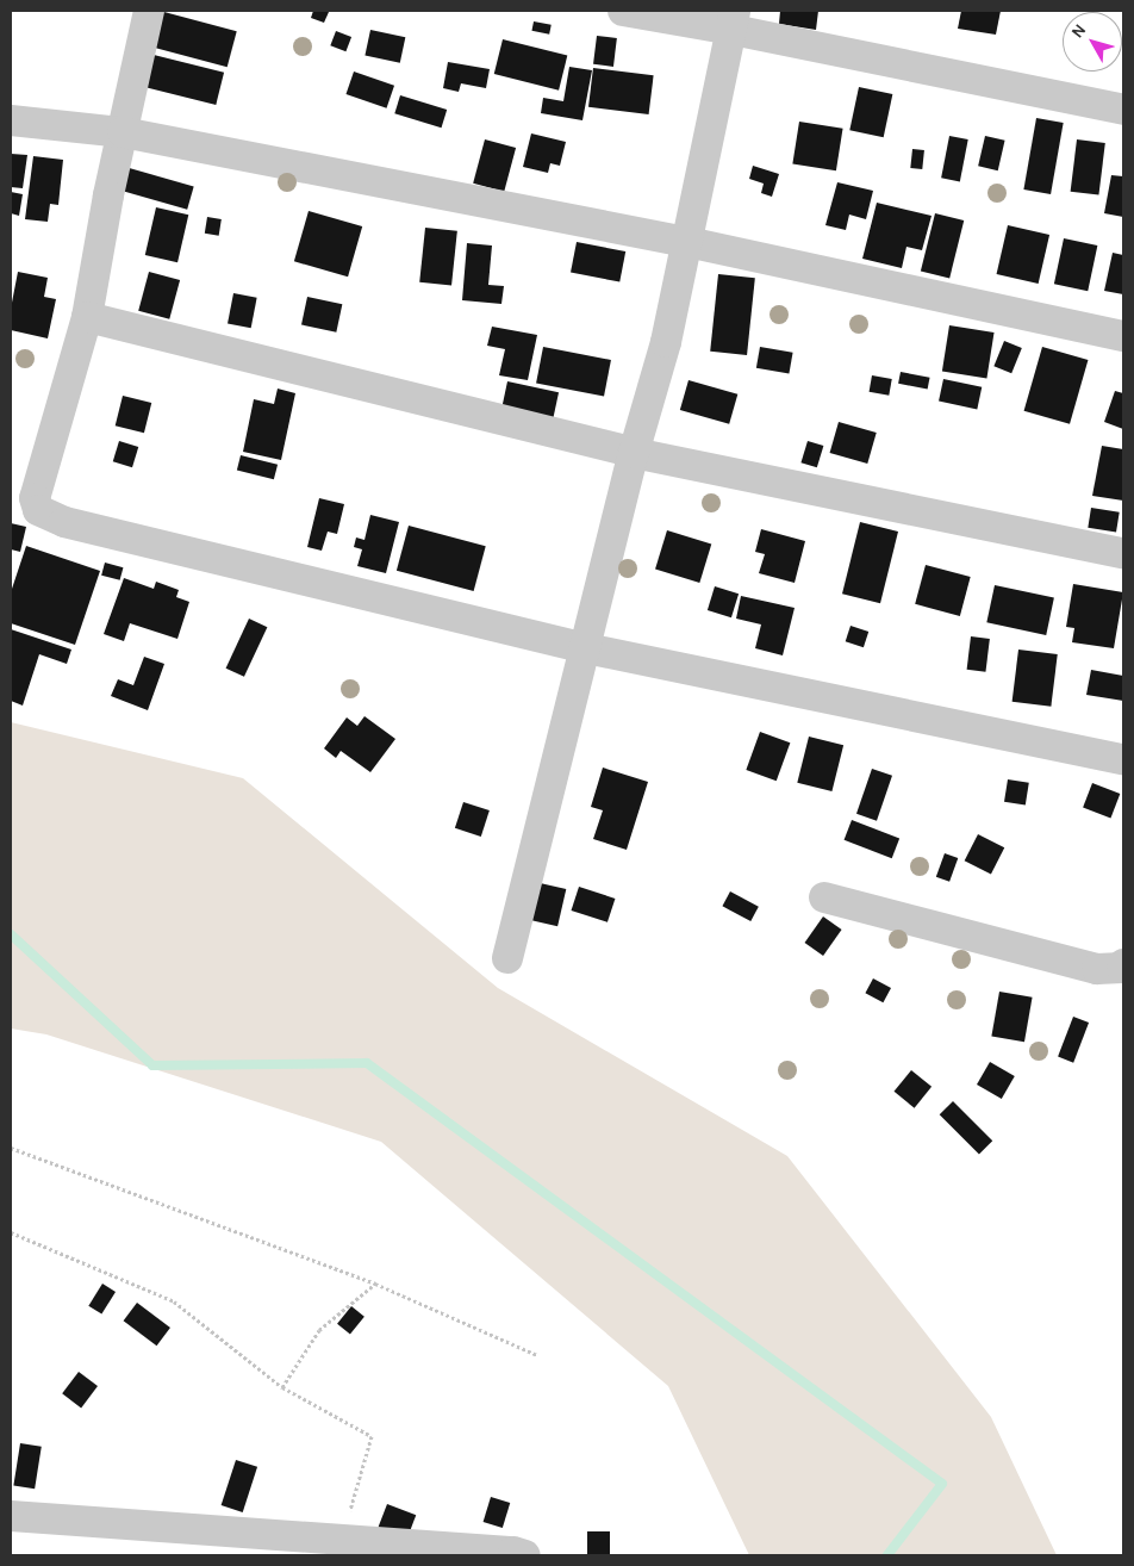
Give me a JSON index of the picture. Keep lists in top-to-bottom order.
{
  "north": "top left"
}
